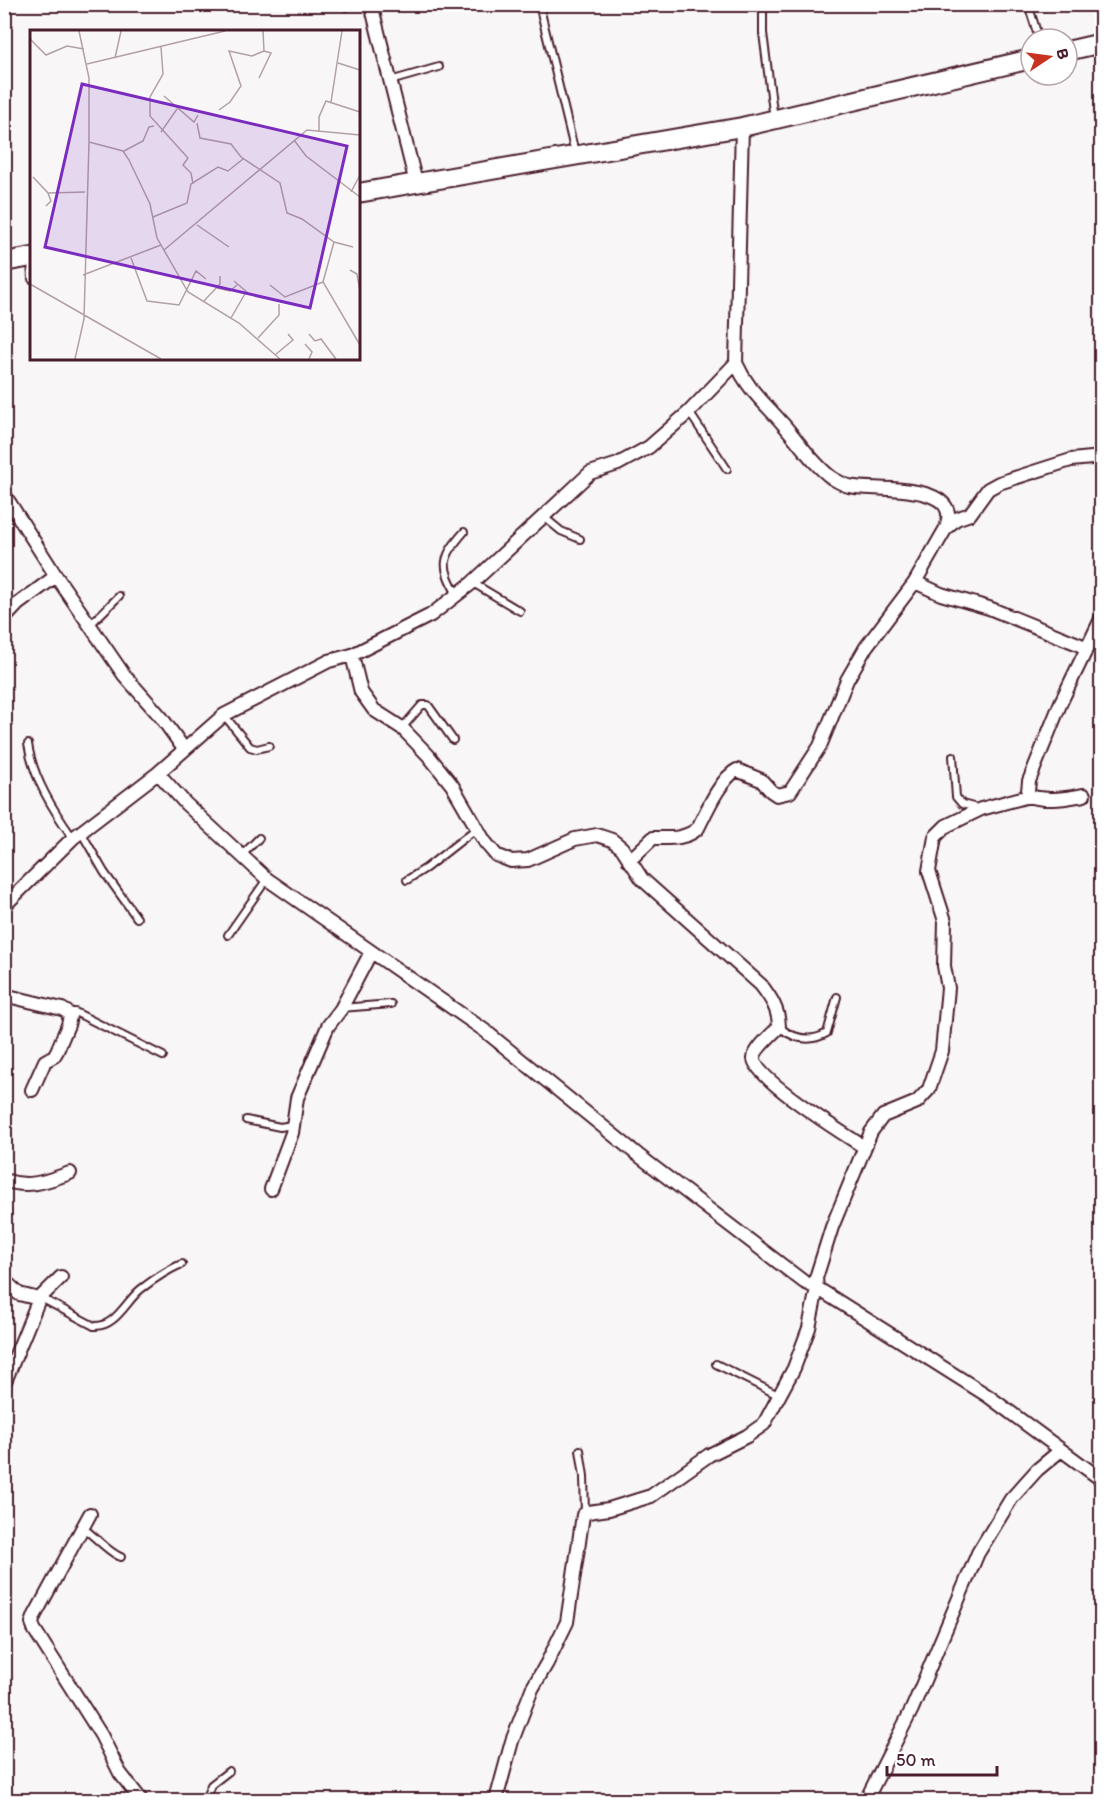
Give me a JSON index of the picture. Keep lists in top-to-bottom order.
{
  "scale_bar": "50 m",
  "north": "right"
}
